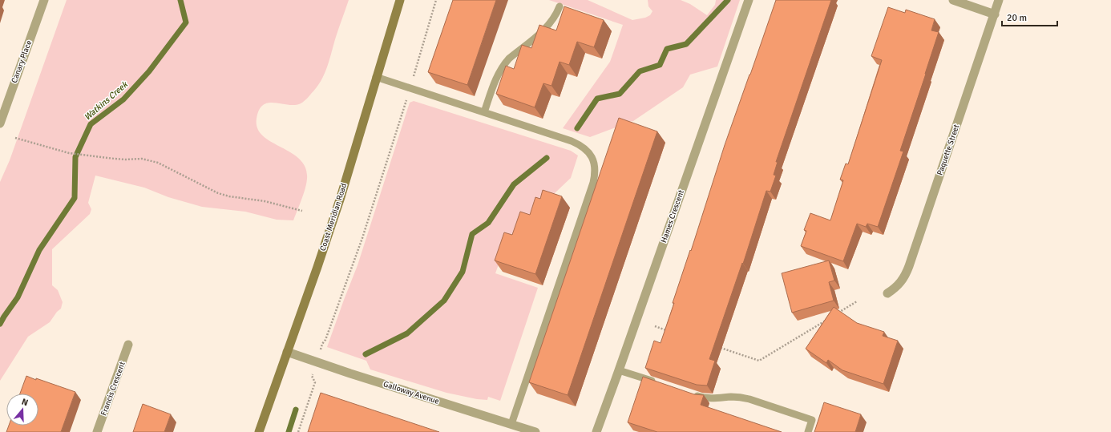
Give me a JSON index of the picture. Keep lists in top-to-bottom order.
{
  "streets": {
    "main road": ["Coast Meridian Road"],
    "street": [
      "Canary Place",
      "Paquette Street",
      "Hames Crescent",
      "Francis Crescent",
      "Galloway Avenue"
    ]
  },
  "crossings": [
    ["Coast Meridian Road", "Galloway Avenue"]
  ],
  "water": ["Watkins Creek"],
  "scale_bar": "20 m",
  "north": "top"
}
